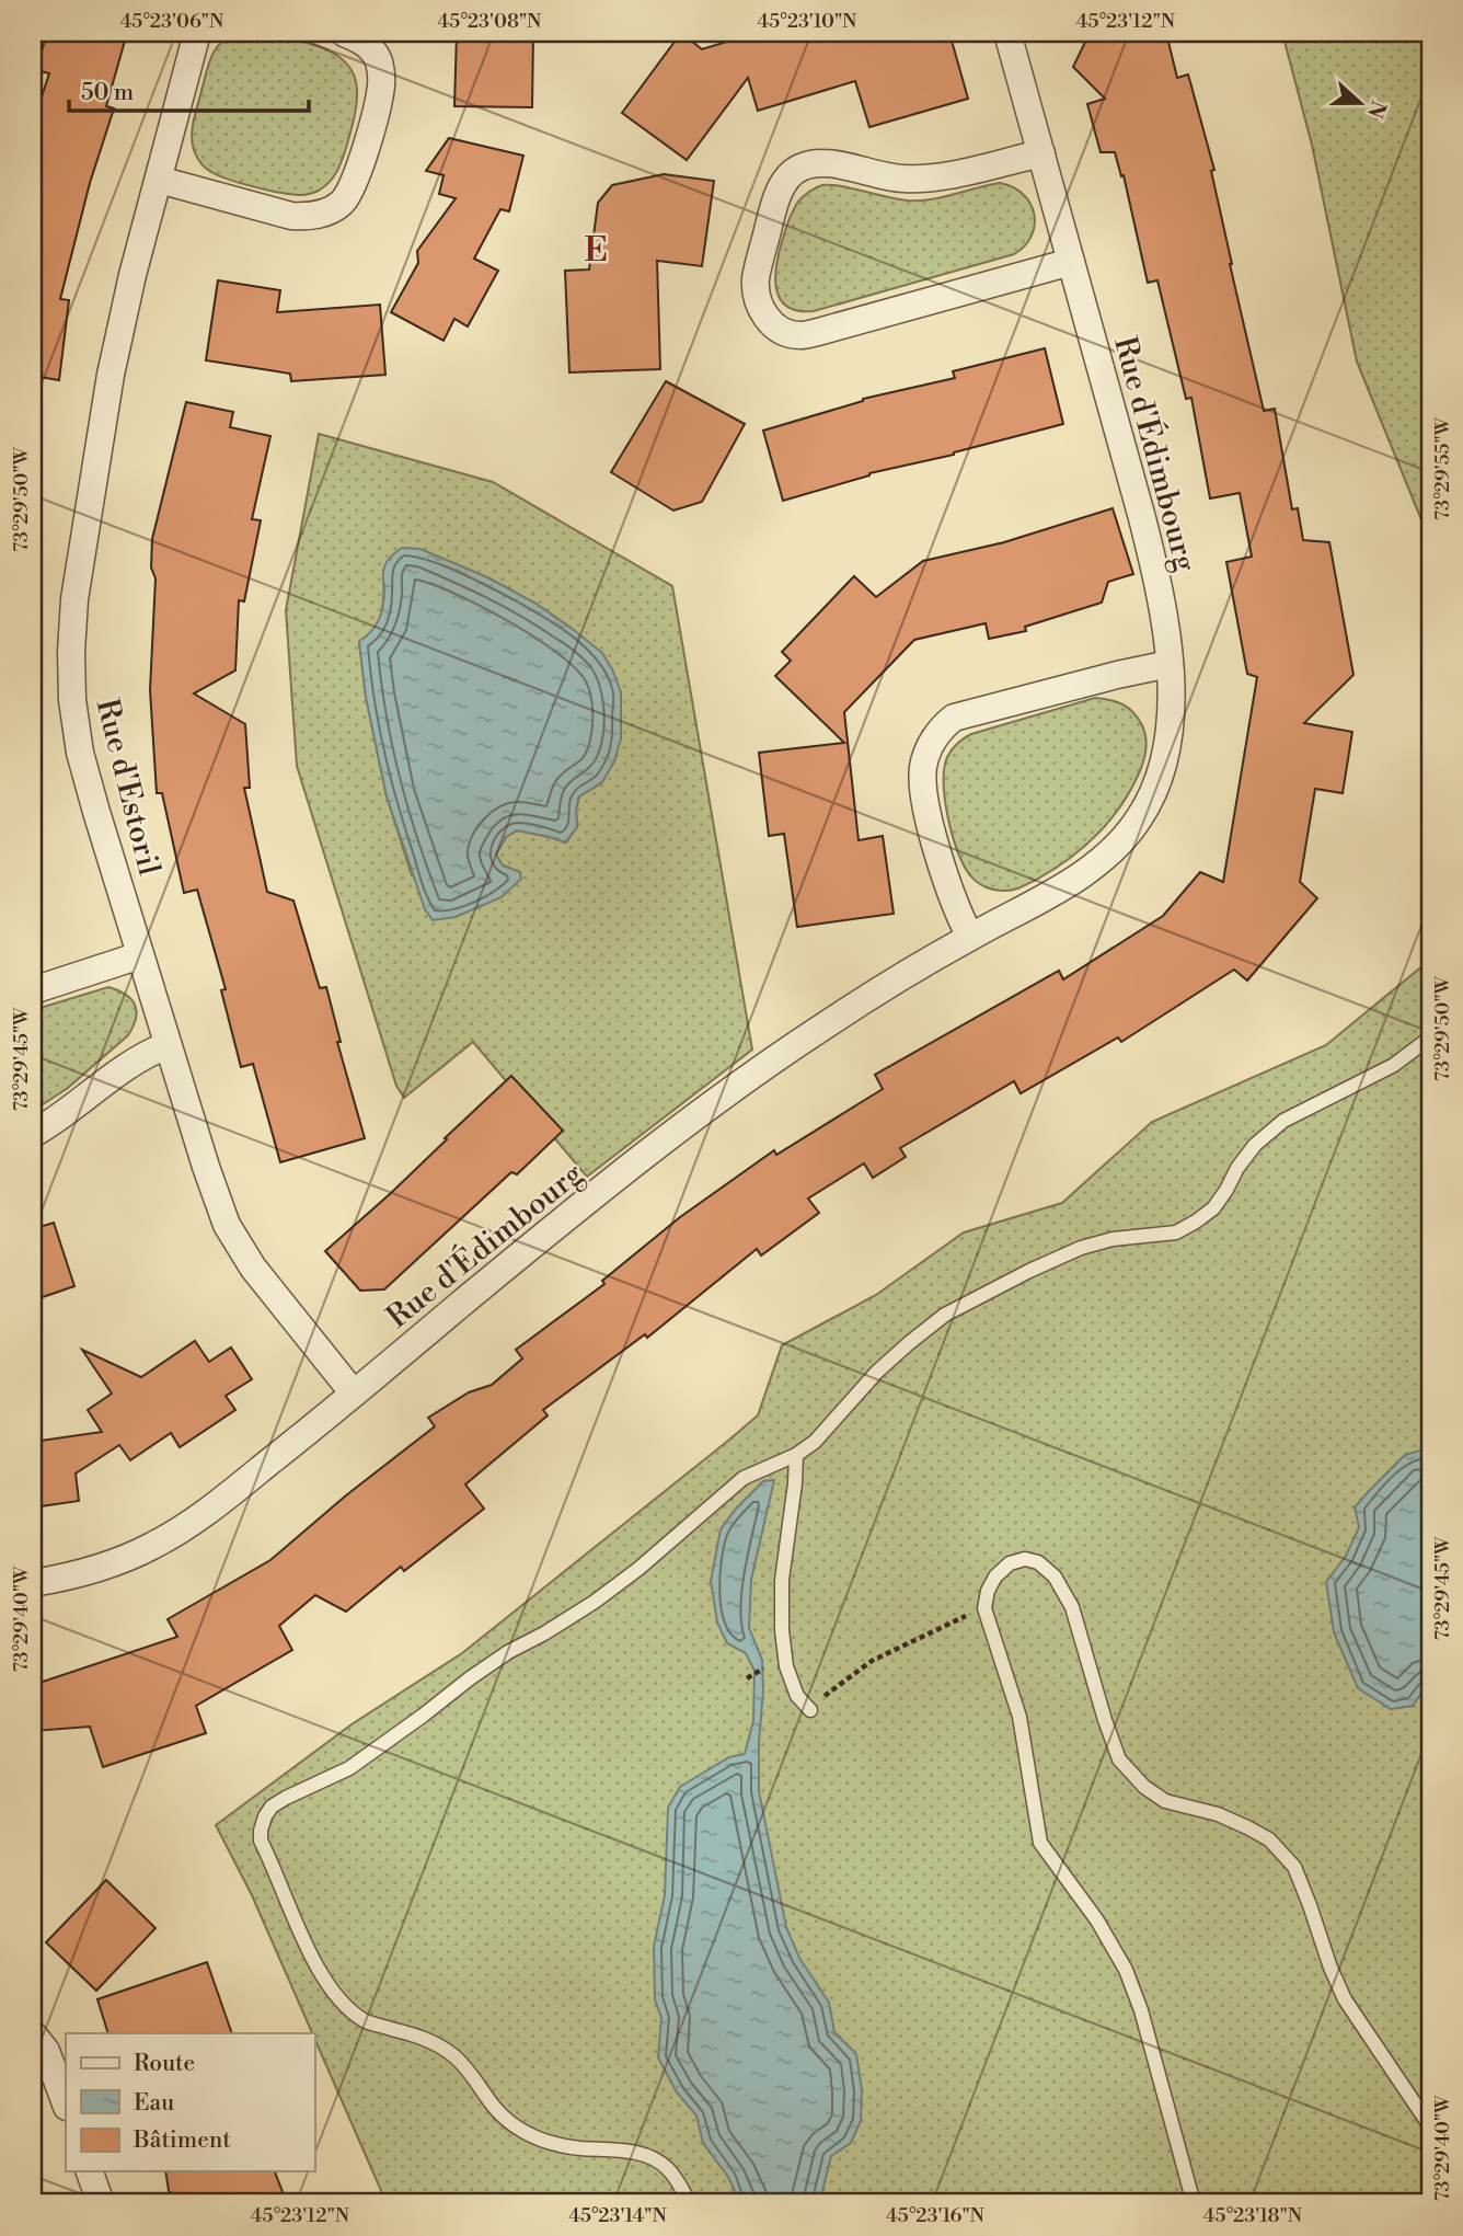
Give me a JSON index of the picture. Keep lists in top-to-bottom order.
{
  "streets": {
    "street": ["Rue d'Édimbourg", "Rue d'Estoril"]
  },
  "crossings": [
    ["Rue d'Édimbourg", "Rue d'Estoril"]
  ],
  "districts": ["E"],
  "legend": ["Route", "Eau", "Bâtiment"],
  "scale_bar": "50 m",
  "north": "right",
  "coordinates": [
    "45°23'06\"N",
    "45°23'08\"N",
    "45°23'10\"N",
    "45°23'12\"N",
    "73°29'55\"W",
    "73°29'50\"W",
    "73°29'45\"W",
    "73°29'40\"W",
    "45°23'14\"N",
    "45°23'16\"N",
    "45°23'18\"N"
  ]
}
